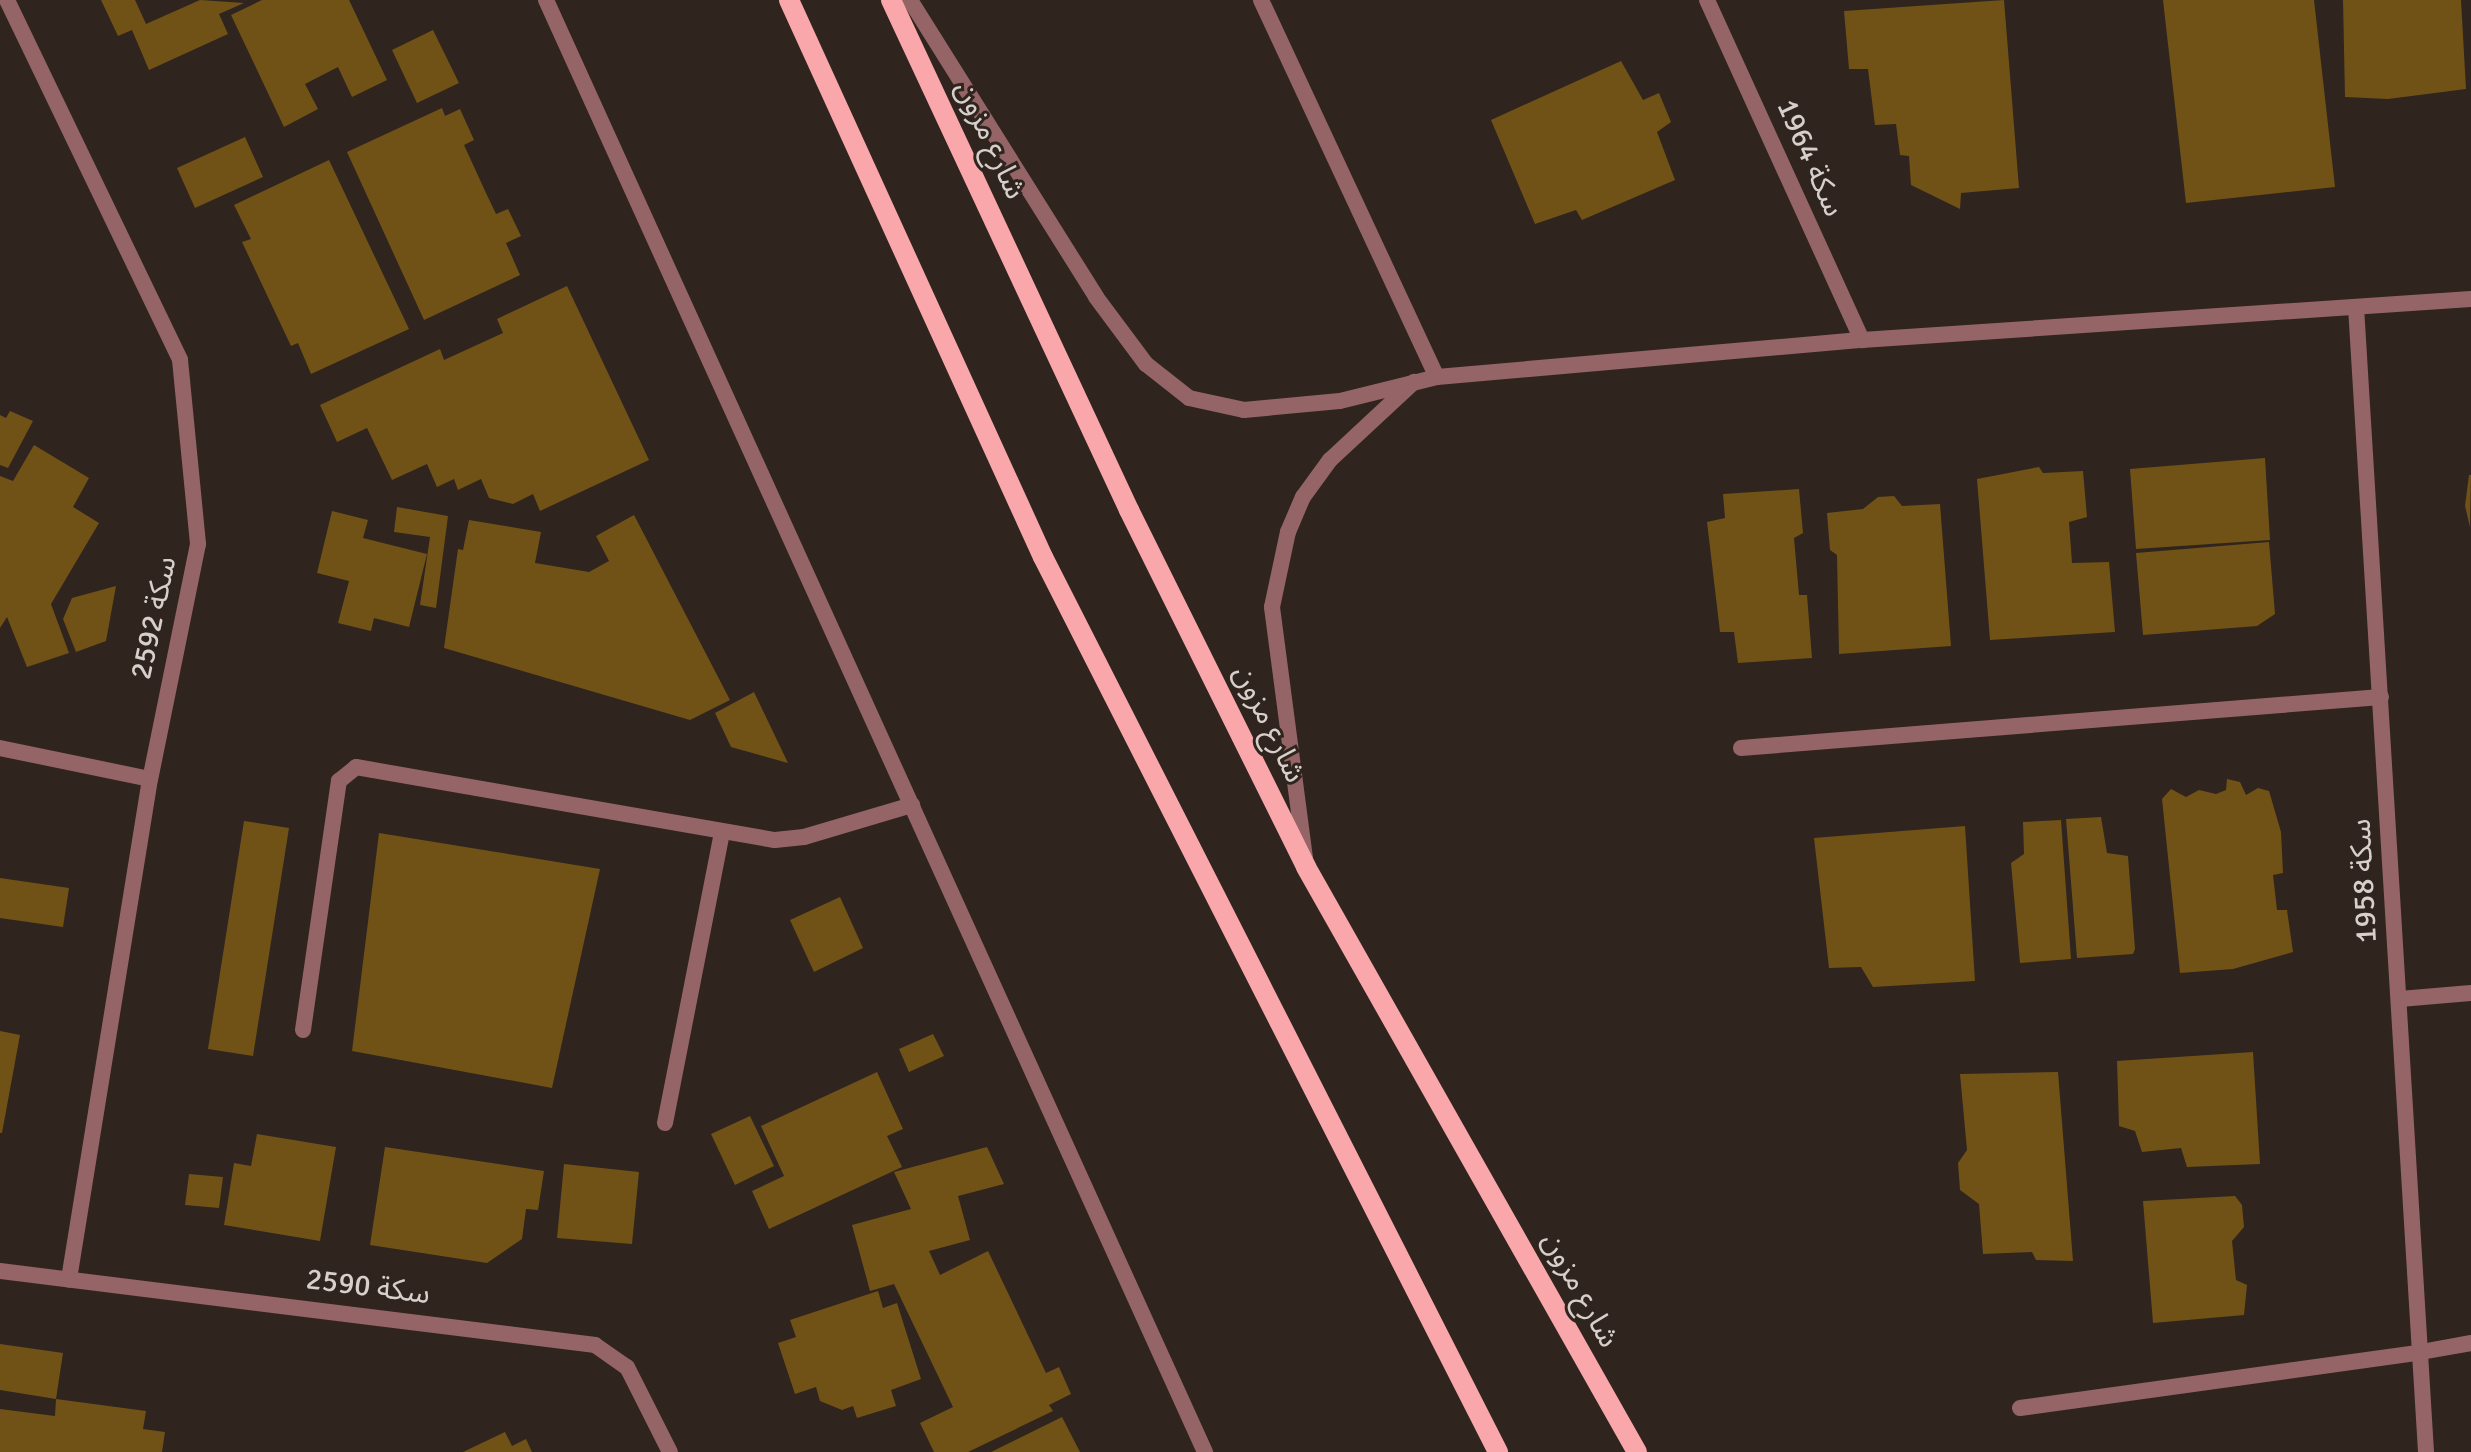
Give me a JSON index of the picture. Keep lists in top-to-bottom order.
{
  "streets": {
    "main road": ["شارع مزون"],
    "street": [
      "سكة 1964",
      "سكة 2592",
      "سكة 1958",
      "سكة 2590"
    ]
  },
  "crossings": [
    ["سكة 2592", "سكة 2590"]
  ]
}
